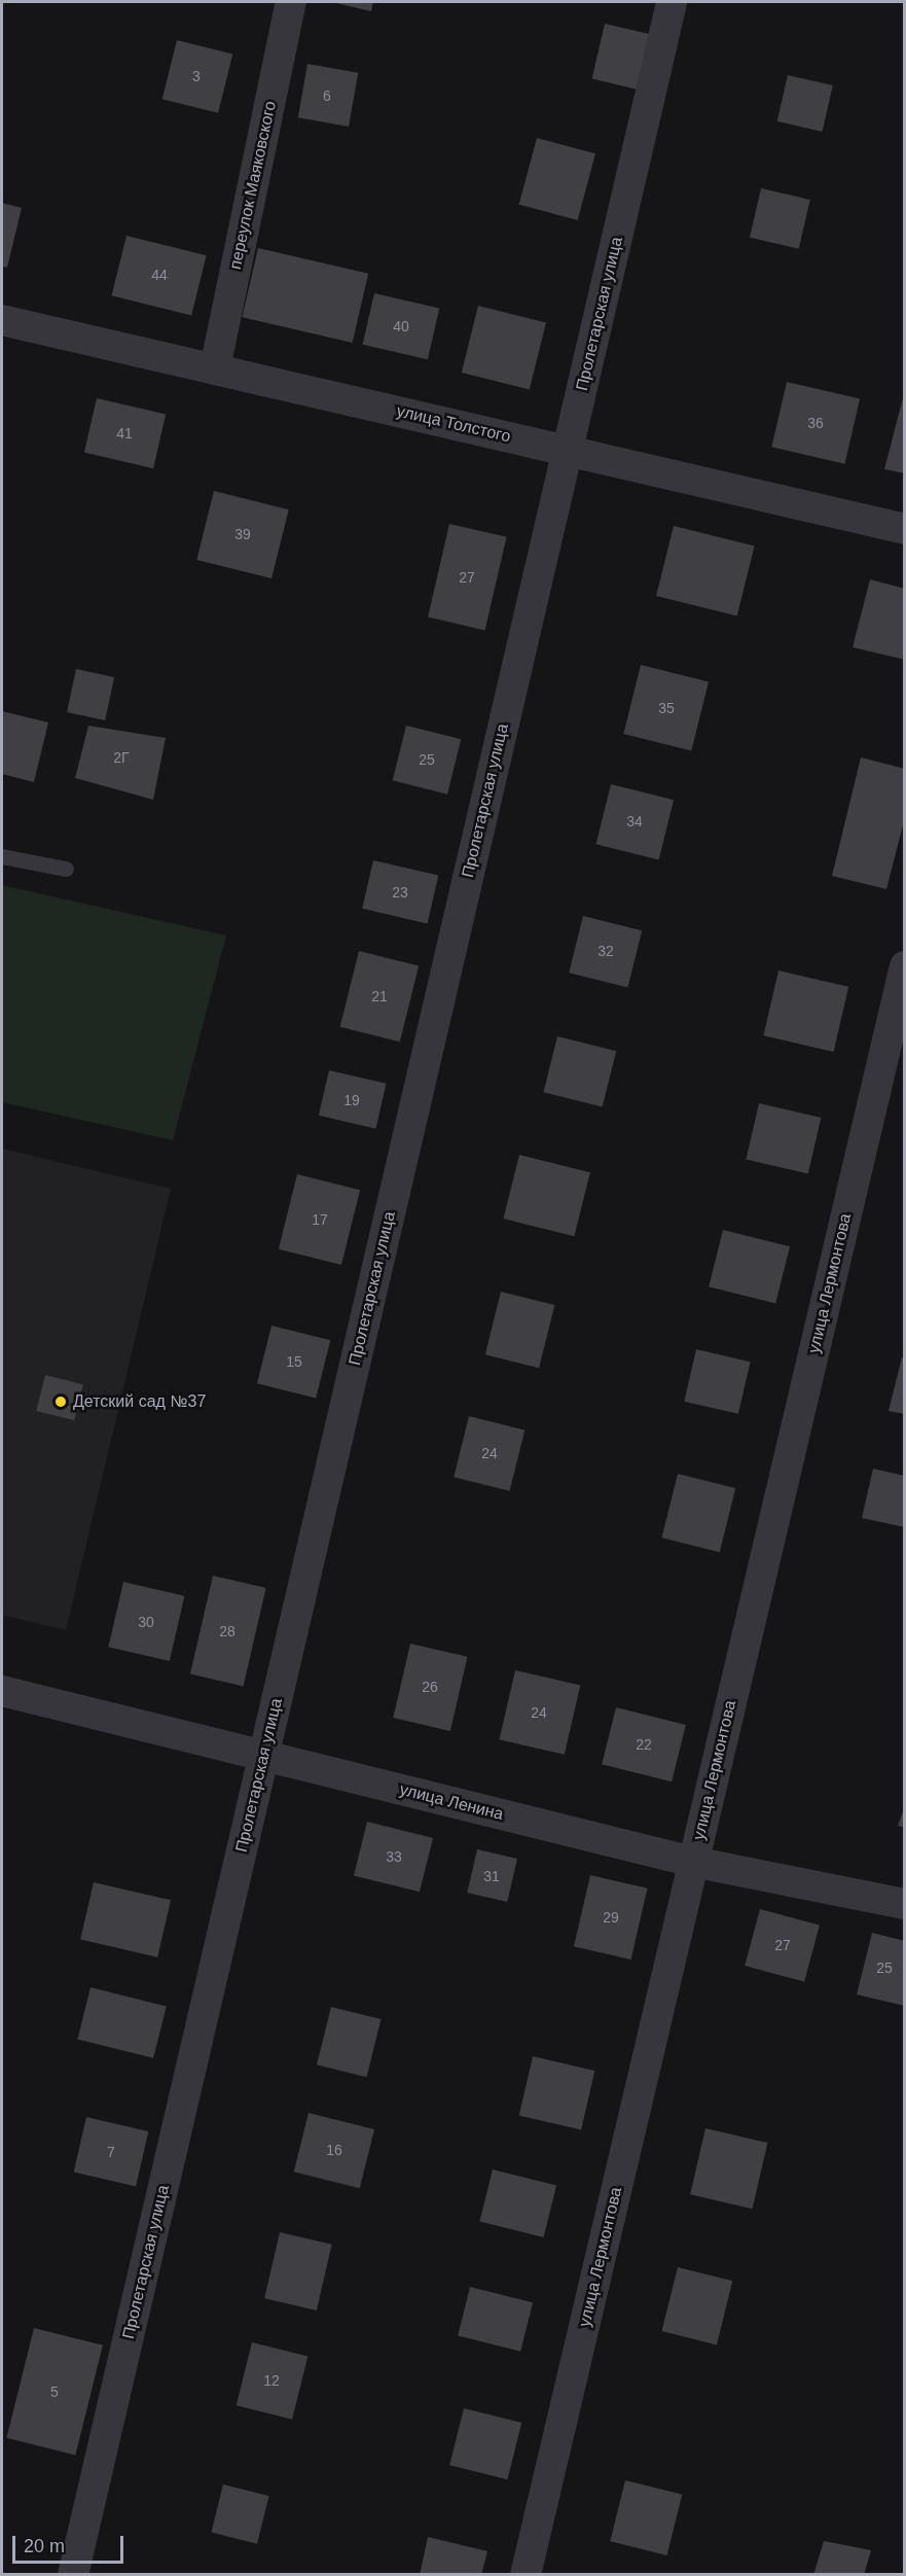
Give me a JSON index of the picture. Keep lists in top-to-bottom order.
{
  "streets": {
    "street": [
      "переулок Маяковского",
      "Пролетарская улица",
      "улица Толстого",
      "улица Лермонтова",
      "улица Ленина"
    ]
  },
  "crossings": [
    ["переулок Маяковского", "улица Толстого"],
    ["Пролетарская улица", "улица Толстого"],
    ["Пролетарская улица", "улица Ленина"],
    ["улица Лермонтова", "улица Ленина"]
  ],
  "places": ["Детский сад №37"],
  "house_numbers": [
    "3",
    "6",
    "44",
    "40",
    "36",
    "41",
    "39",
    "27",
    "35",
    "2Г",
    "25",
    "34",
    "23",
    "32",
    "21",
    "19",
    "17",
    "15",
    "24",
    "30",
    "28",
    "26",
    "24",
    "22",
    "33",
    "31",
    "29",
    "27",
    "25",
    "16",
    "7",
    "12",
    "5"
  ],
  "scale_bar": "20 m"
}
